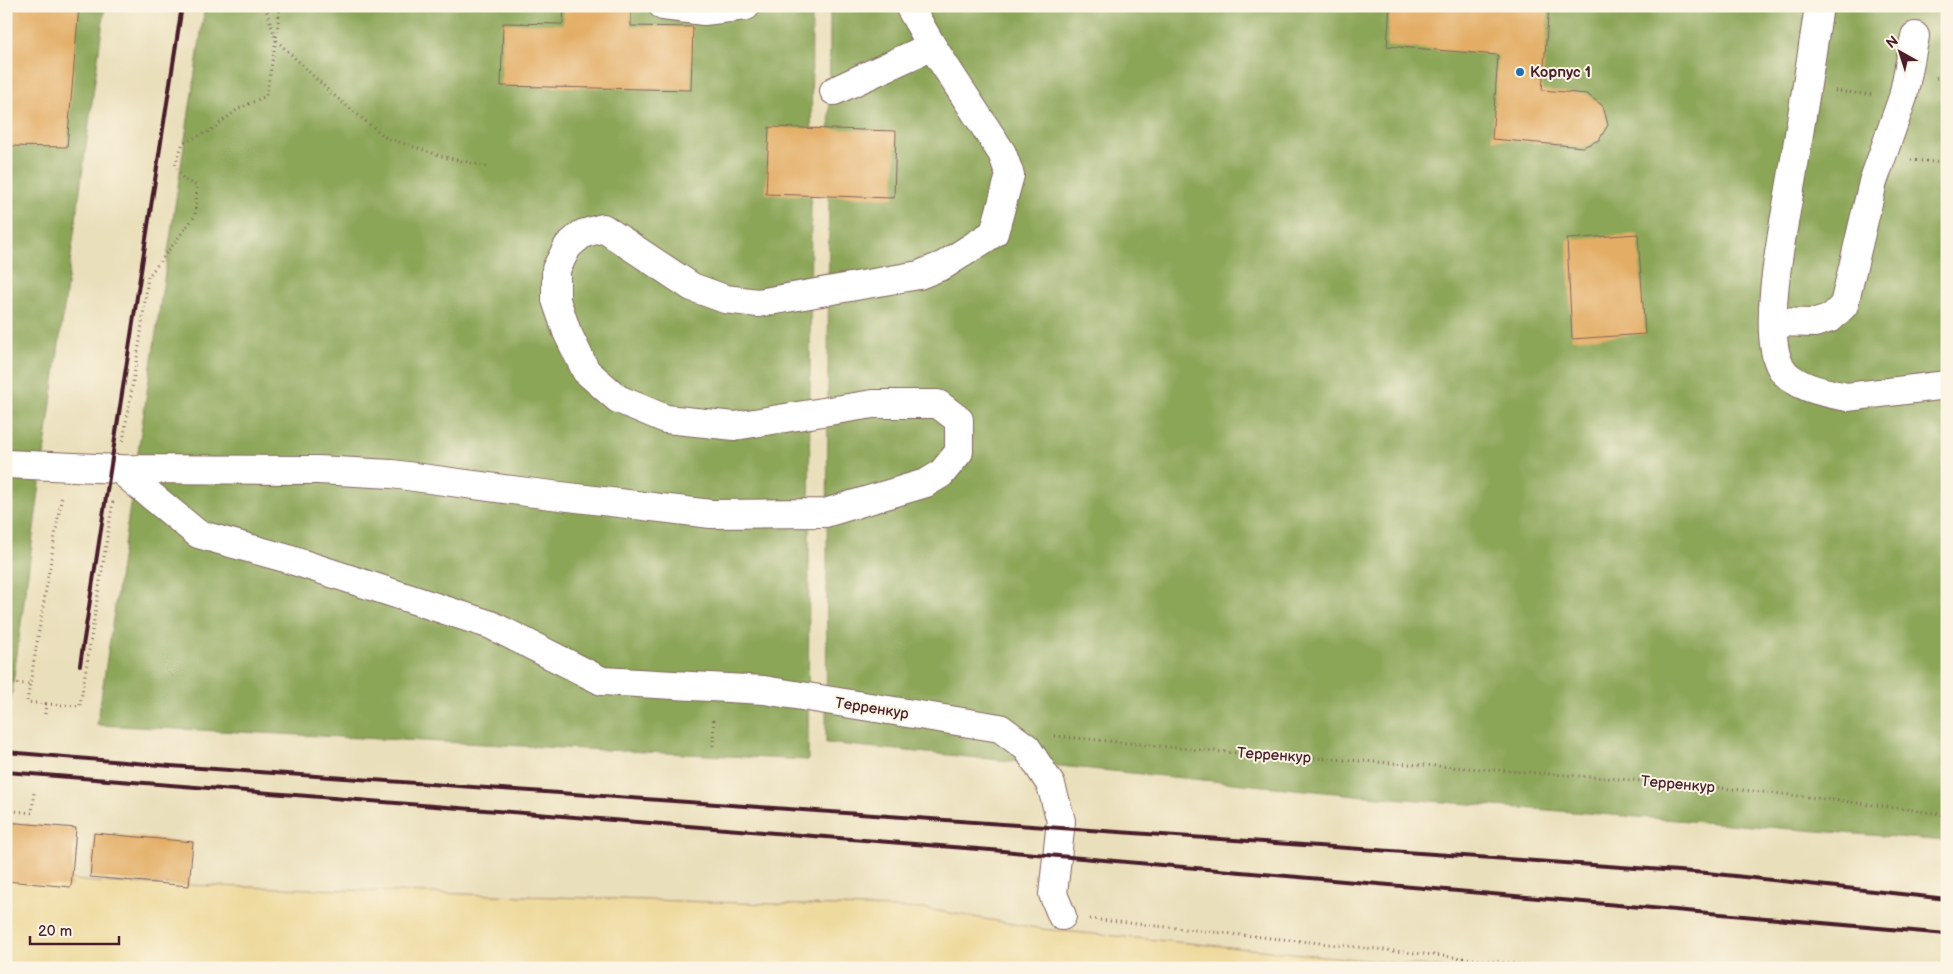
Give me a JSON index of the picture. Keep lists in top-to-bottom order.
{
  "streets": {
    "lane": ["Терренкур"]
  },
  "places": ["Корпус 1"],
  "scale_bar": "20 m",
  "north": "top left"
}
